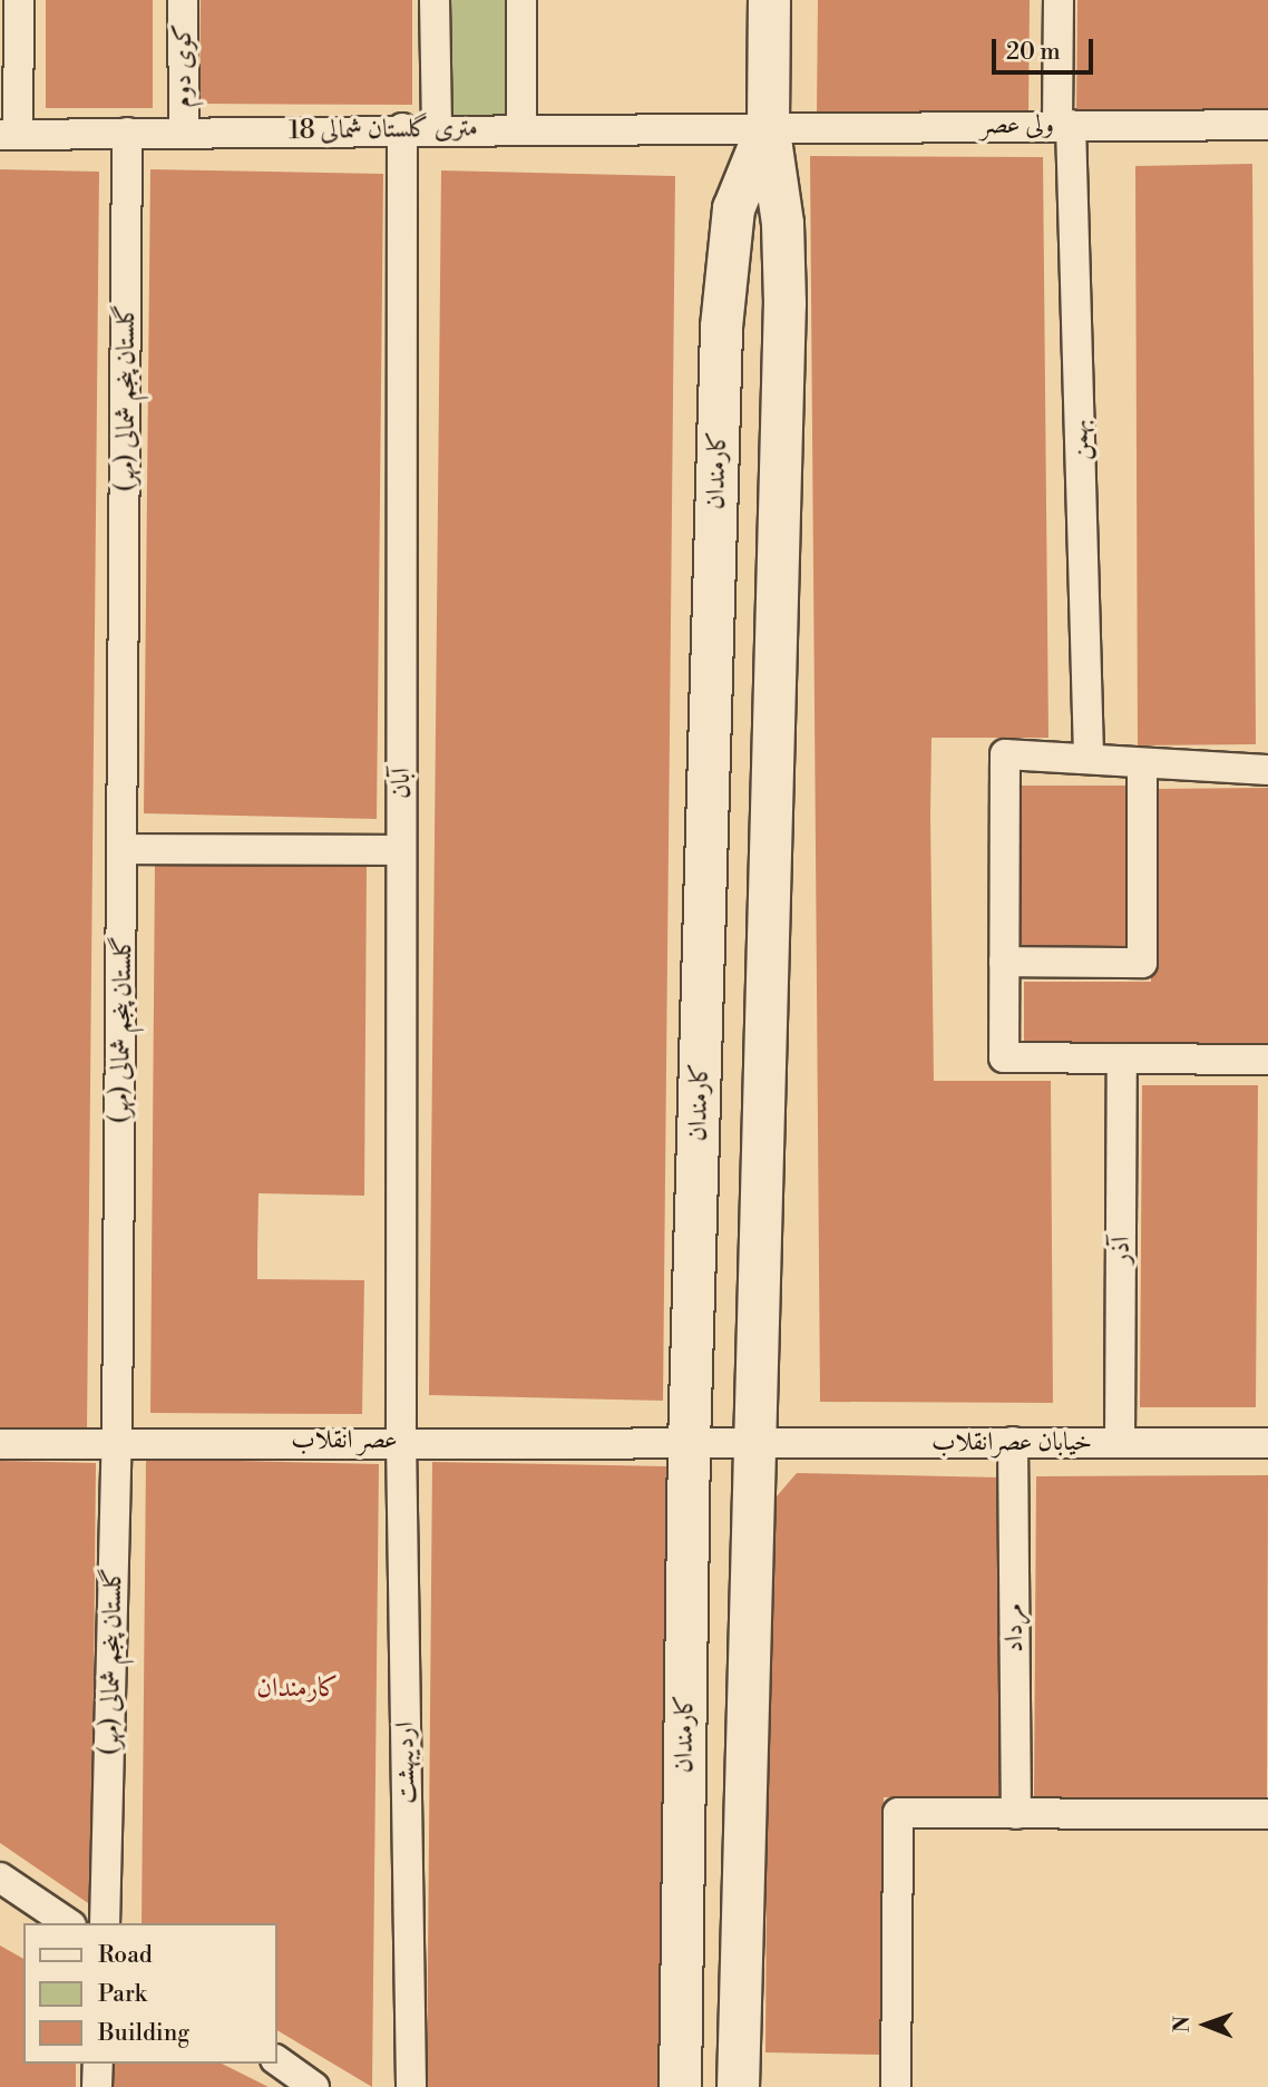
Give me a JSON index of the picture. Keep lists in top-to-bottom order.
{
  "streets": {
    "main road": ["کارمندان"],
    "street": [
      "کوی دوم",
      "ولی عصر",
      "18 متری گلستان شمالی",
      "گلستان پنجم شمالی (مهر)",
      "بهمن",
      "آبان",
      "آذر",
      "عصر انقلاب",
      "خیابان عصرانقلاب",
      "مرداد",
      "اردیبهشت"
    ]
  },
  "crossings": [
    ["کوی دوم", "18 متری گلستان شمالی"],
    ["ولی عصر", "18 متری گلستان شمالی"],
    ["ولی عصر", "بهمن"],
    ["ولی عصر", "کارمندان"],
    ["18 متری گلستان شمالی", "گلستان پنجم شمالی (مهر)"],
    ["18 متری گلستان شمالی", "کارمندان"],
    ["18 متری گلستان شمالی", "آبان"],
    ["گلستان پنجم شمالی (مهر)", "عصر انقلاب"],
    ["کارمندان", "عصر انقلاب"],
    ["کارمندان", "خیابان عصرانقلاب"],
    ["آبان", "عصر انقلاب"],
    ["آبان", "اردیبهشت"],
    ["آذر", "خیابان عصرانقلاب"],
    ["عصر انقلاب", "خیابان عصرانقلاب"],
    ["عصر انقلاب", "اردیبهشت"],
    ["خیابان عصرانقلاب", "مرداد"]
  ],
  "districts": ["کارمندان"],
  "legend": ["Road", "Park", "Building"],
  "scale_bar": "20 m",
  "north": "left"
}
